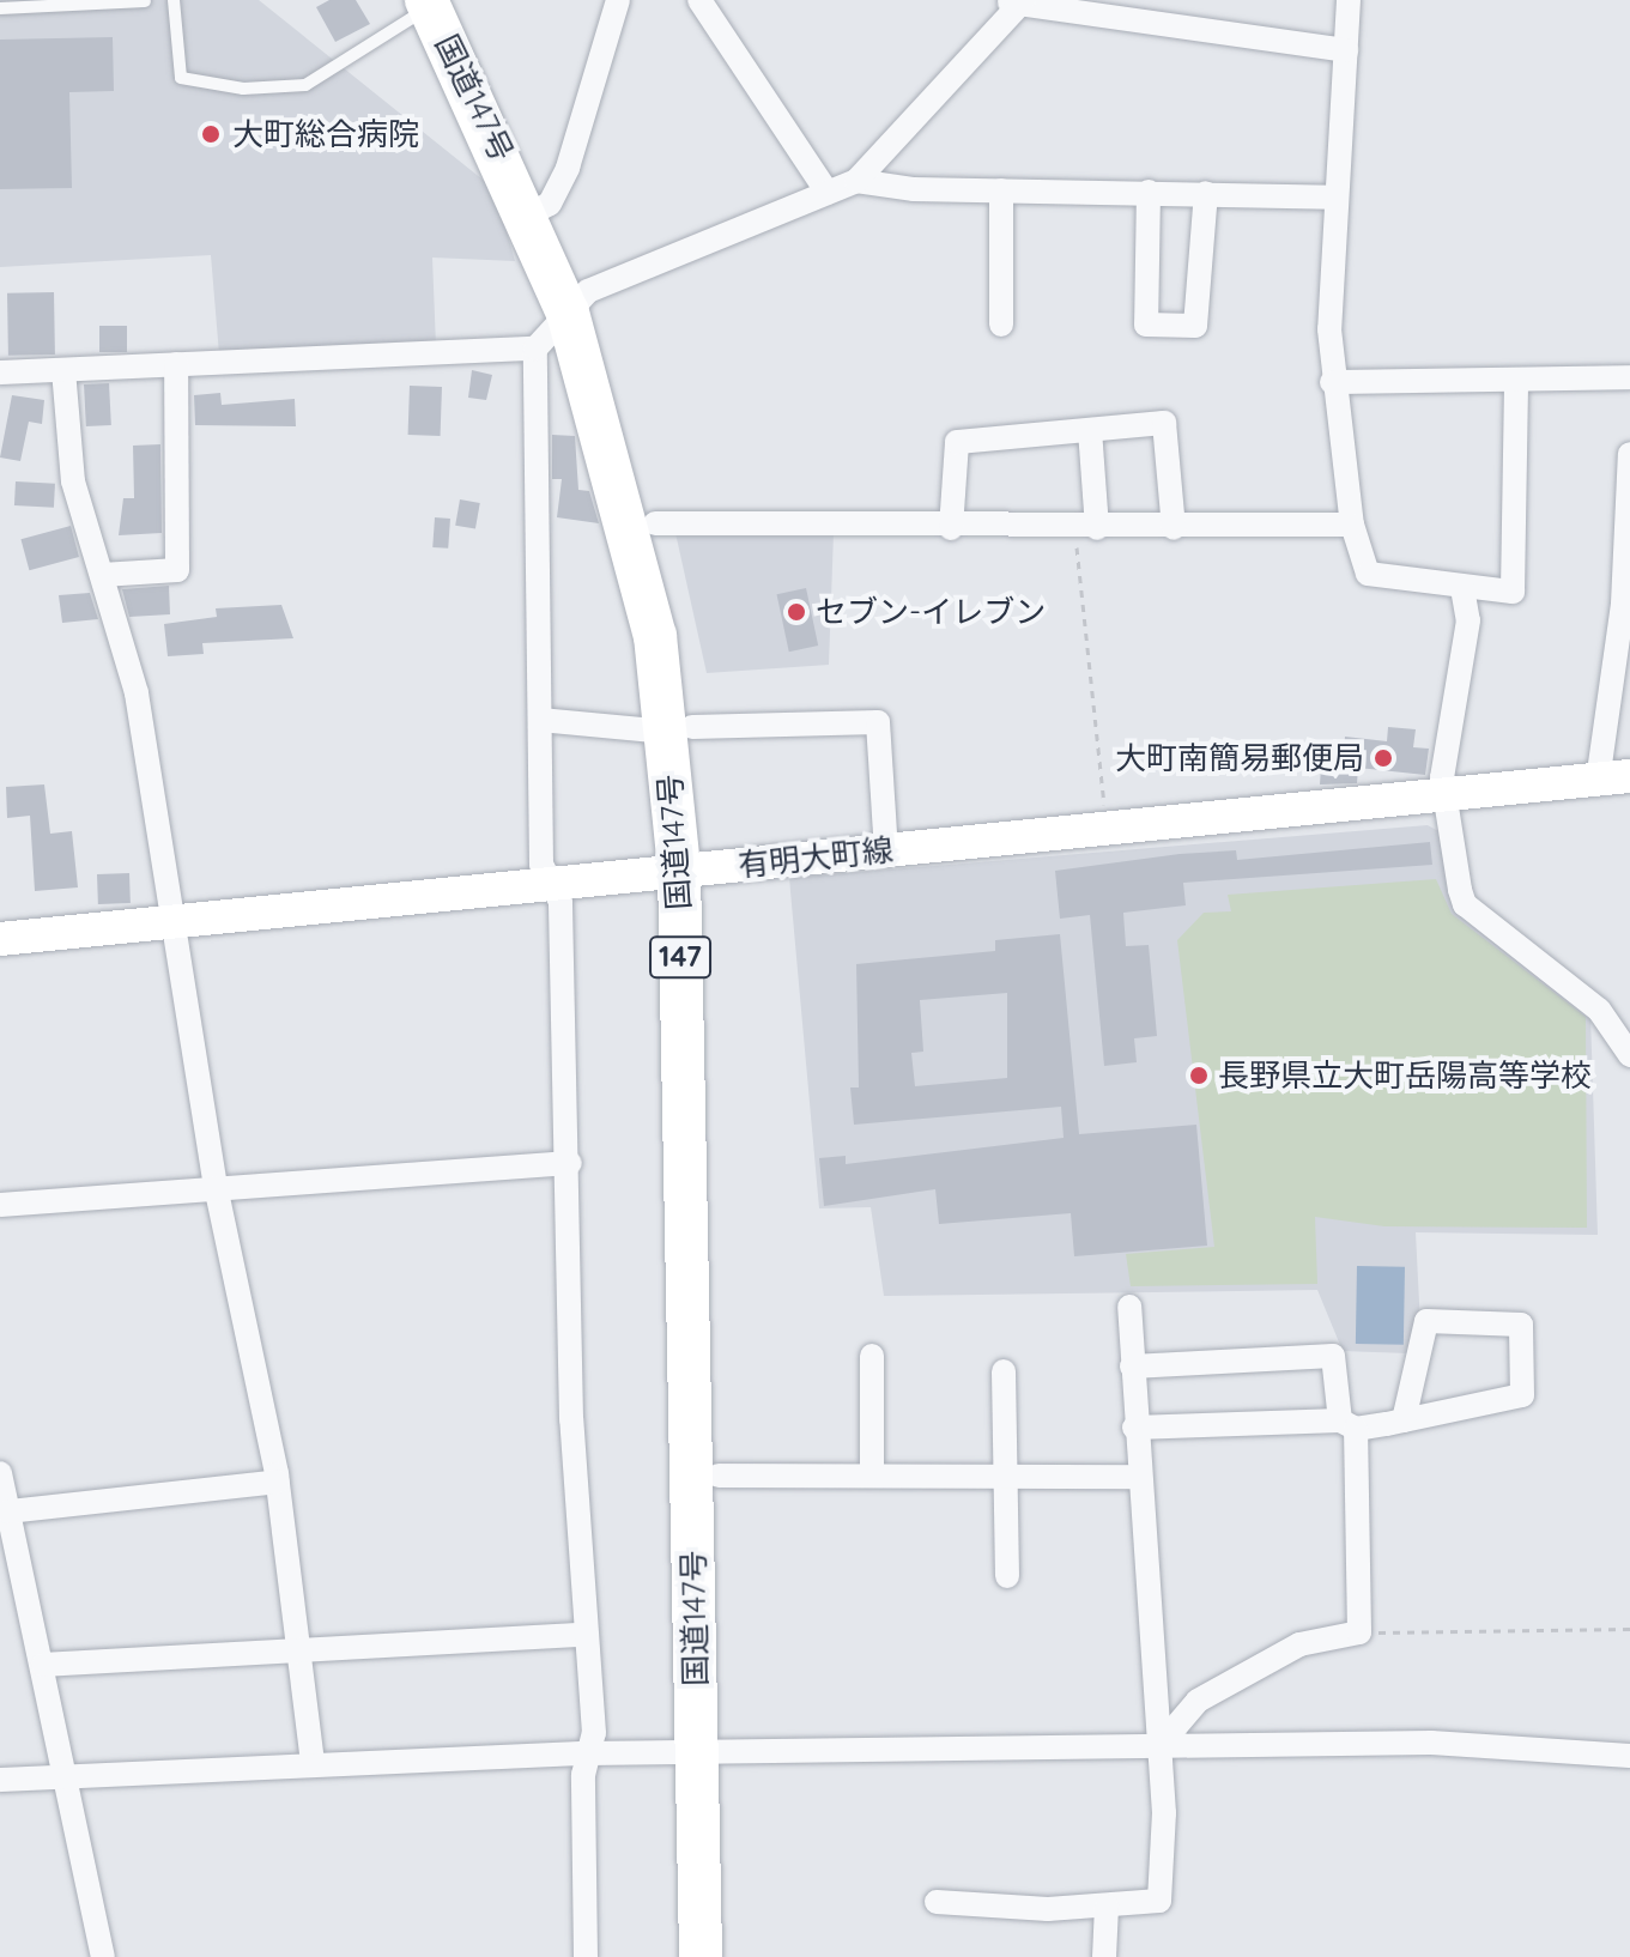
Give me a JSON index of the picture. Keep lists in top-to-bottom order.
{
  "streets": {
    "highway": ["国道147号", "147"],
    "main road": ["有明大町線"]
  },
  "crossings": [
    ["国道147号", "有明大町線"]
  ],
  "places": [
    "大町総合病院",
    "セブン-イレブン",
    "大町南簡易郵便局",
    "長野県立大町岳陽高等学校"
  ]
}
